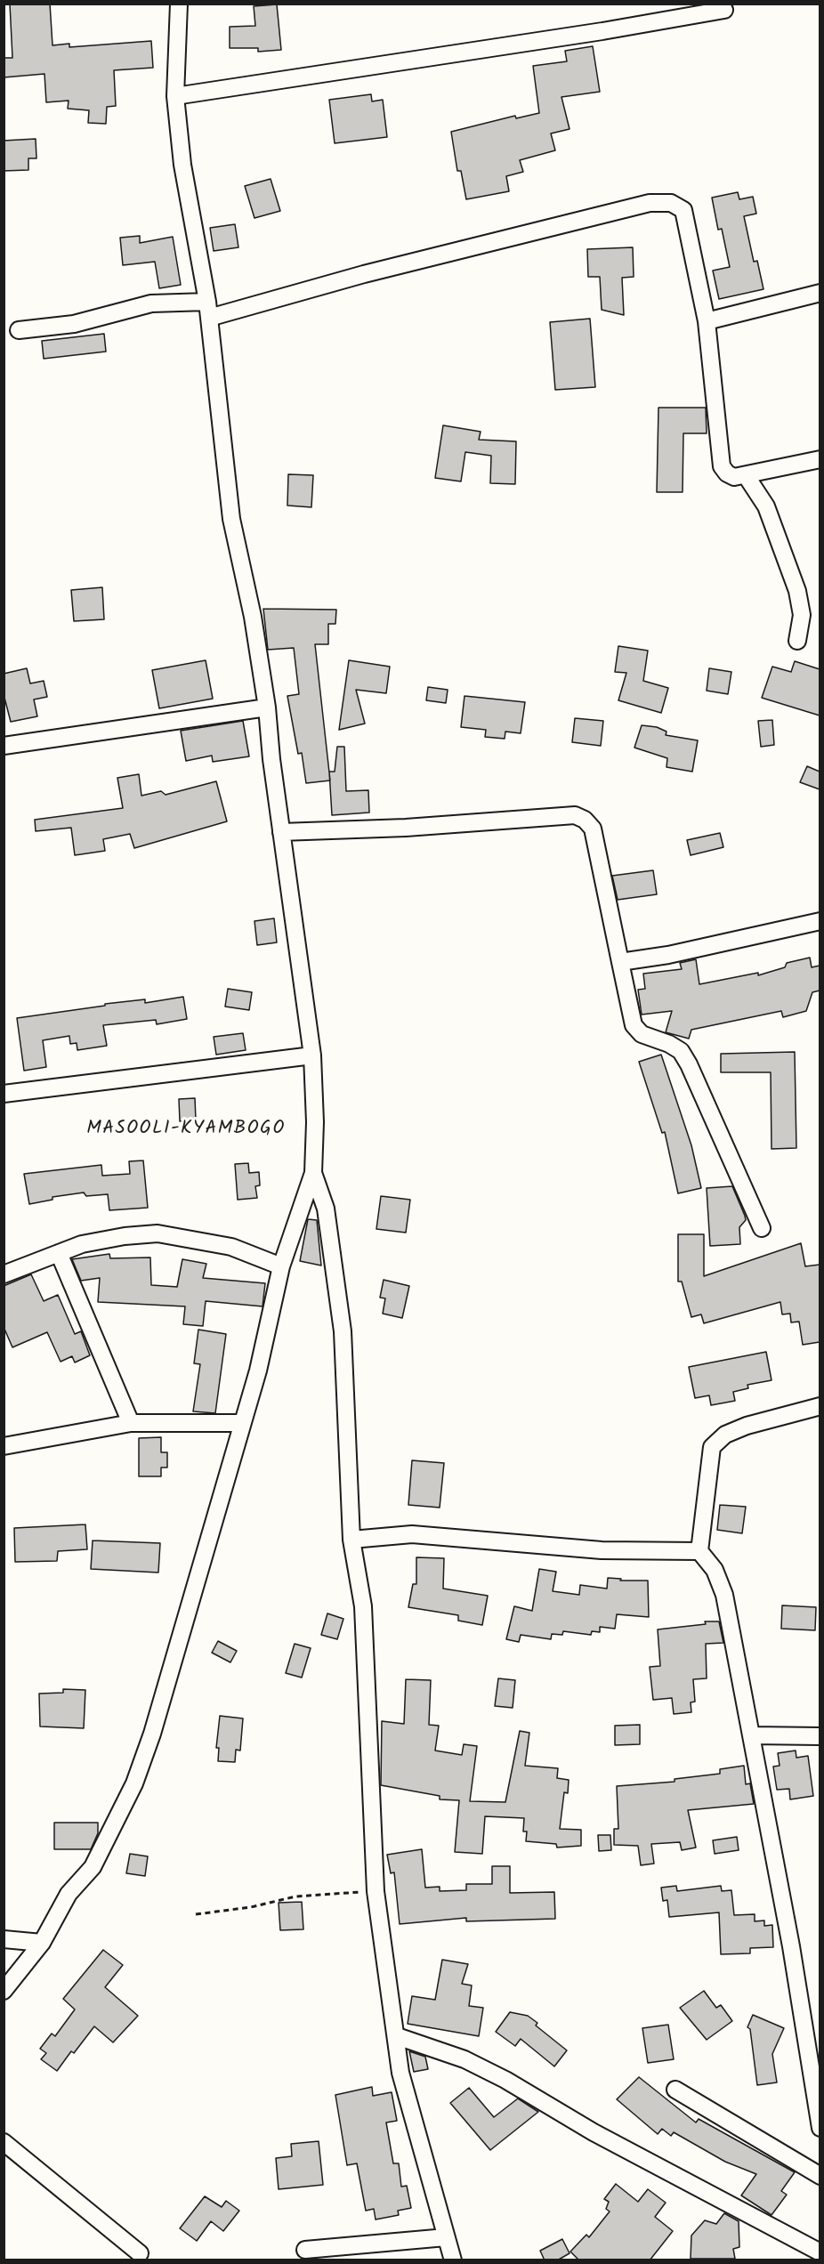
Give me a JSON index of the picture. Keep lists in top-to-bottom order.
{
  "districts": ["MASOOLI-KYAMBOGO"]
}
